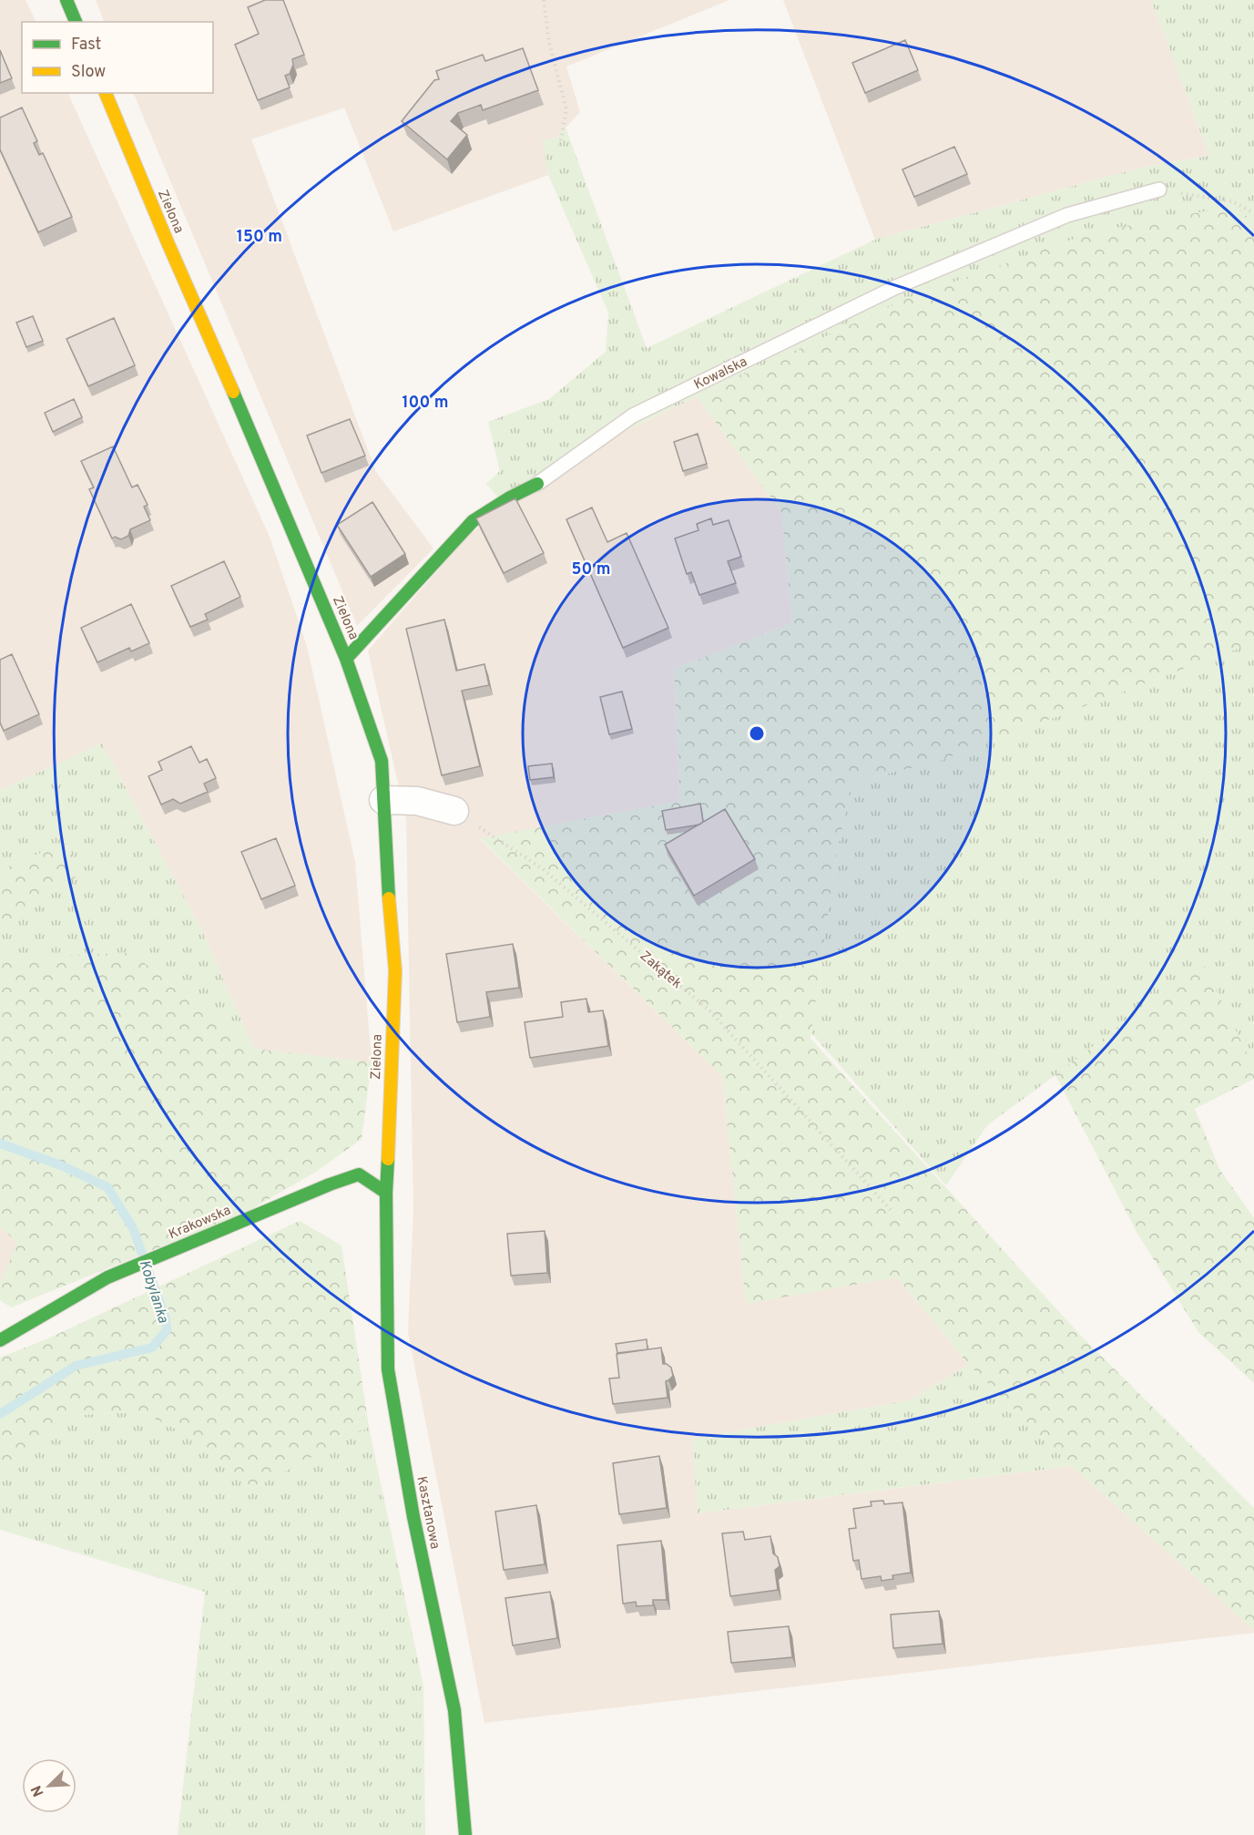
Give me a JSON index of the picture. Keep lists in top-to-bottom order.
{
  "streets": {
    "street": [
      "Zielona",
      "Kowalska",
      "Krakowska",
      "Kasztanowa"
    ],
    "path": ["Zakątek"]
  },
  "crossings": [
    ["Zielona", "Kowalska"],
    ["Zielona", "Krakowska"],
    ["Zielona", "Kasztanowa"],
    ["Krakowska", "Kasztanowa"]
  ],
  "water": ["Kobylanka"],
  "legend": ["Fast", "Slow"],
  "north": "bottom left",
  "rings": ["150 m", "100 m", "50 m"]
}
